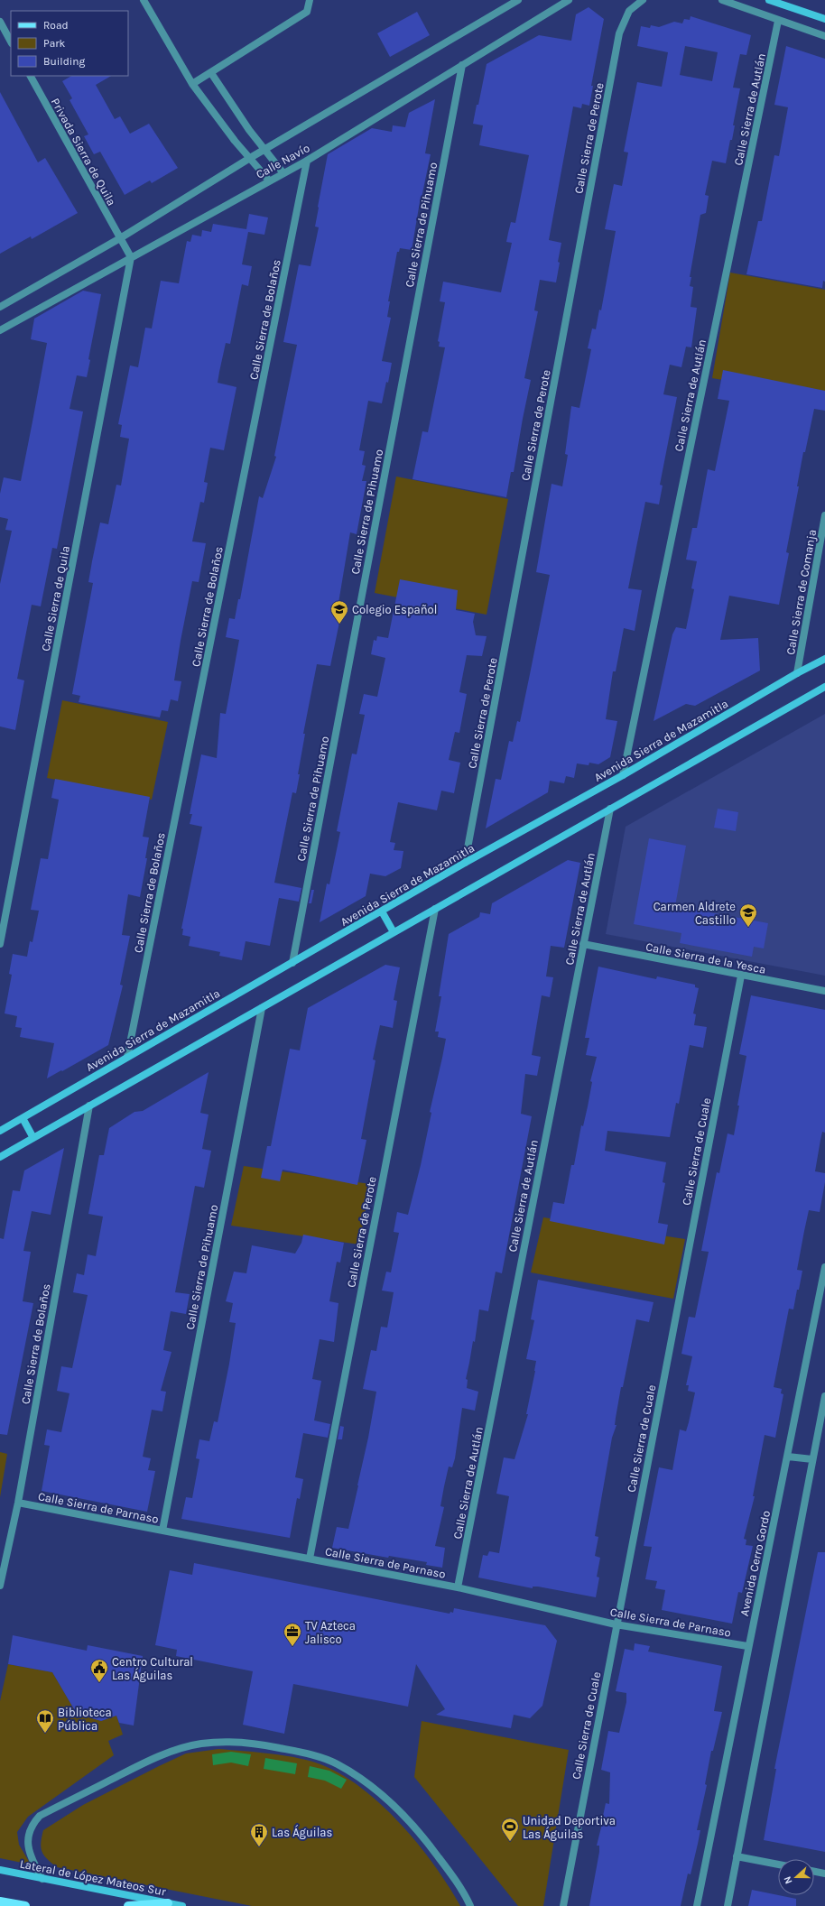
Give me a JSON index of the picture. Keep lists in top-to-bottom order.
{
  "streets": {
    "street": [
      "Calle Sierra de Autlán",
      "Calle Sierra de Perote",
      "Privada Sierra de Quila",
      "Calle Navío",
      "Calle Sierra de Pihuamo",
      "Calle Sierra de Bolaños",
      "Calle Sierra de Comanja",
      "Calle Sierra de Quila",
      "Avenida Sierra de Mazamitla",
      "Calle Sierra de la Yesca",
      "Calle Sierra de Cuale",
      "Calle Sierra de Parnaso",
      "Avenida Cerro Gordo",
      "Lateral de López Mateos Sur"
    ]
  },
  "crossings": [
    ["Calle Sierra de Autlán", "Avenida Sierra de Mazamitla"],
    ["Calle Sierra de Autlán", "Calle Sierra de la Yesca"],
    ["Calle Sierra de Autlán", "Calle Sierra de Parnaso"],
    ["Calle Sierra de Perote", "Avenida Sierra de Mazamitla"],
    ["Calle Sierra de Perote", "Calle Sierra de Parnaso"],
    ["Privada Sierra de Quila", "Calle Navío"],
    ["Privada Sierra de Quila", "Calle Sierra de Quila"],
    ["Calle Navío", "Calle Sierra de Pihuamo"],
    ["Calle Navío", "Calle Sierra de Bolaños"],
    ["Calle Navío", "Calle Sierra de Quila"],
    ["Calle Sierra de Pihuamo", "Avenida Sierra de Mazamitla"],
    ["Calle Sierra de Pihuamo", "Calle Sierra de Parnaso"],
    ["Calle Sierra de Bolaños", "Avenida Sierra de Mazamitla"],
    ["Calle Sierra de Bolaños", "Calle Sierra de Parnaso"],
    ["Calle Sierra de Comanja", "Avenida Sierra de Mazamitla"],
    ["Calle Sierra de la Yesca", "Calle Sierra de Cuale"],
    ["Calle Sierra de Cuale", "Calle Sierra de Parnaso"],
    ["Calle Sierra de Parnaso", "Avenida Cerro Gordo"]
  ],
  "places": {
    "school or university": ["Colegio Español", "Carmen Aldrete Castillo"],
    "office": ["TV Azteca Jalisco"],
    "public building": ["Centro Cultural Las Águilas"],
    "library": ["Biblioteca Pública"],
    "sports": ["Unidad Deportiva Las Águilas"],
    "building": ["Las Águilas"]
  },
  "legend": ["Road", "Park", "Building"],
  "north": "left"
}
